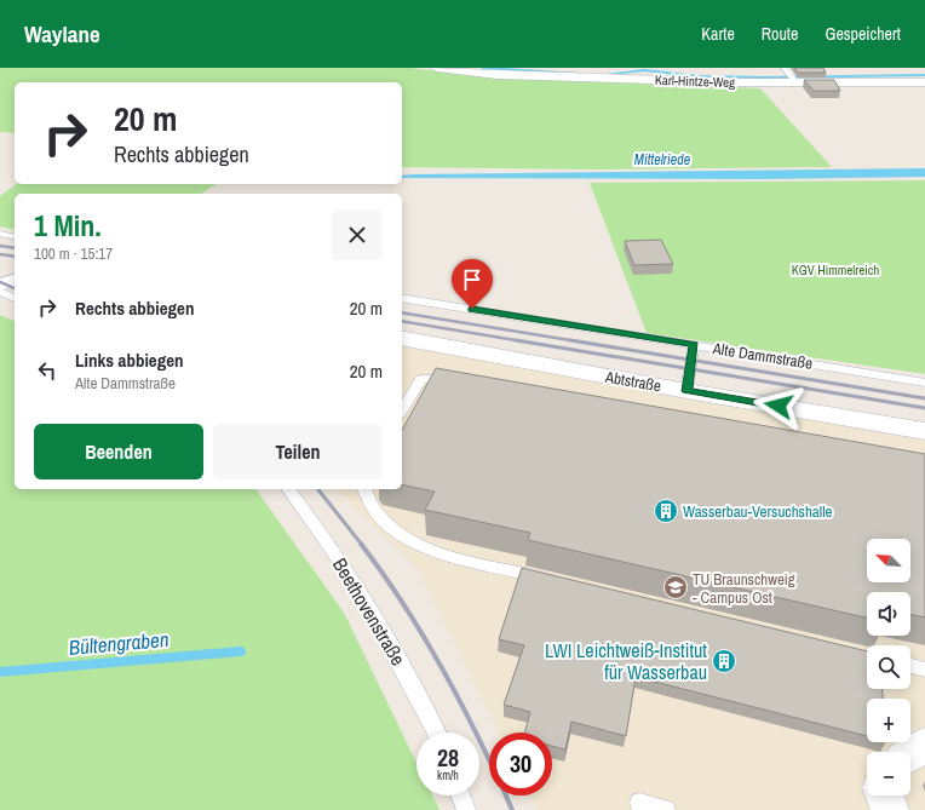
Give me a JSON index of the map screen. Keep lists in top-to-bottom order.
{
  "streets": {
    "street": ["Karl-Hintze-Weg", "Abtstraße"],
    "lane": ["Alte Dammstraße", "Beethovenstraße"]
  },
  "water": ["Mittelriede", "Bültengraben"],
  "parks": ["KGV Himmelreich"],
  "places": {
    "building": ["Wasserbau-Versuchshalle", "LWI Leichtweiß-Institut für Wasserbau"],
    "school or university": ["TU Braunschweig - Campus Ost"]
  },
  "north": "top left",
  "page": {
    "header": "Waylane",
    "nav": ["Karte", "Route", "Gespeichert"],
    "turn": ["20 m", "Rechts abbiegen"],
    "heading": ["1 Min.", "100 m · 15:17"],
    "list": [
      {
        "name": "Rechts abbiegen",
        "value": "20 m"
      },
      {
        "name": "Links abbiegen",
        "note": "Alte Dammstraße",
        "value": "20 m"
      }
    ],
    "buttons": ["Beenden", "Teilen"],
    "map_buttons": ["+", "−"],
    "speed": "28 km/h",
    "limit": "30"
  }
}
